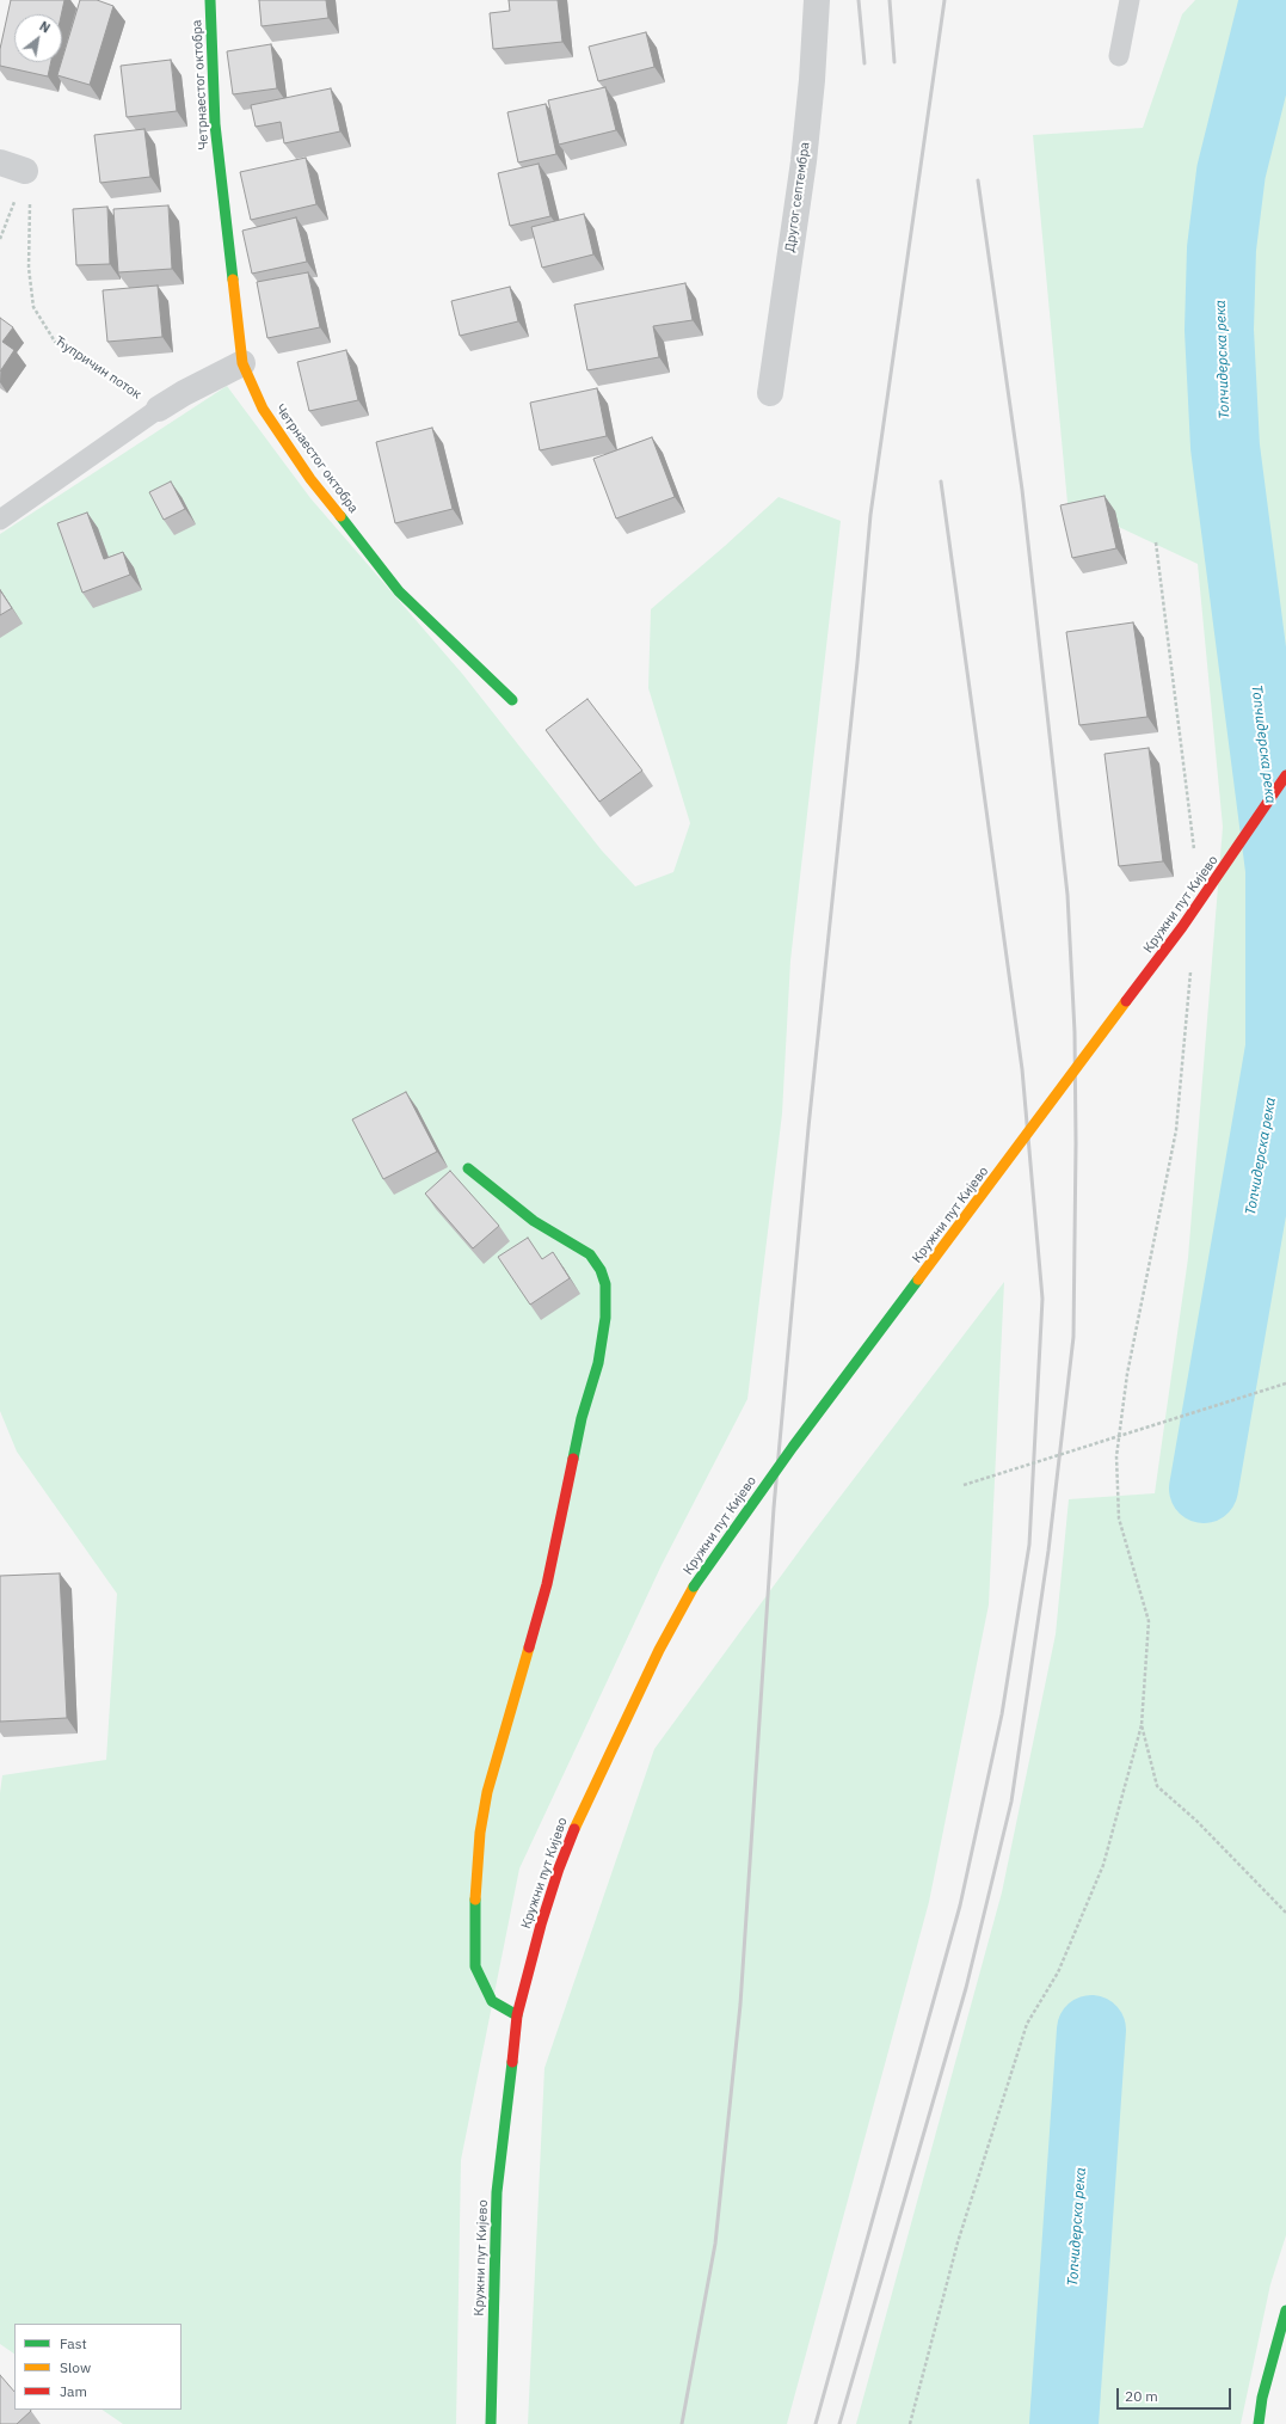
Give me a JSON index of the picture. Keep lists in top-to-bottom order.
{
  "streets": {
    "main road": ["Четрнаестог октобра", "Кружни пут Кијево"],
    "street": ["Другог септембра", "Ћупричин поток"]
  },
  "crossings": [
    ["Четрнаестог октобра", "Ћупричин поток"]
  ],
  "water": ["Топчидерска река"],
  "legend": ["Fast", "Slow", "Jam"],
  "scale_bar": "20 m",
  "north": "top right"
}
